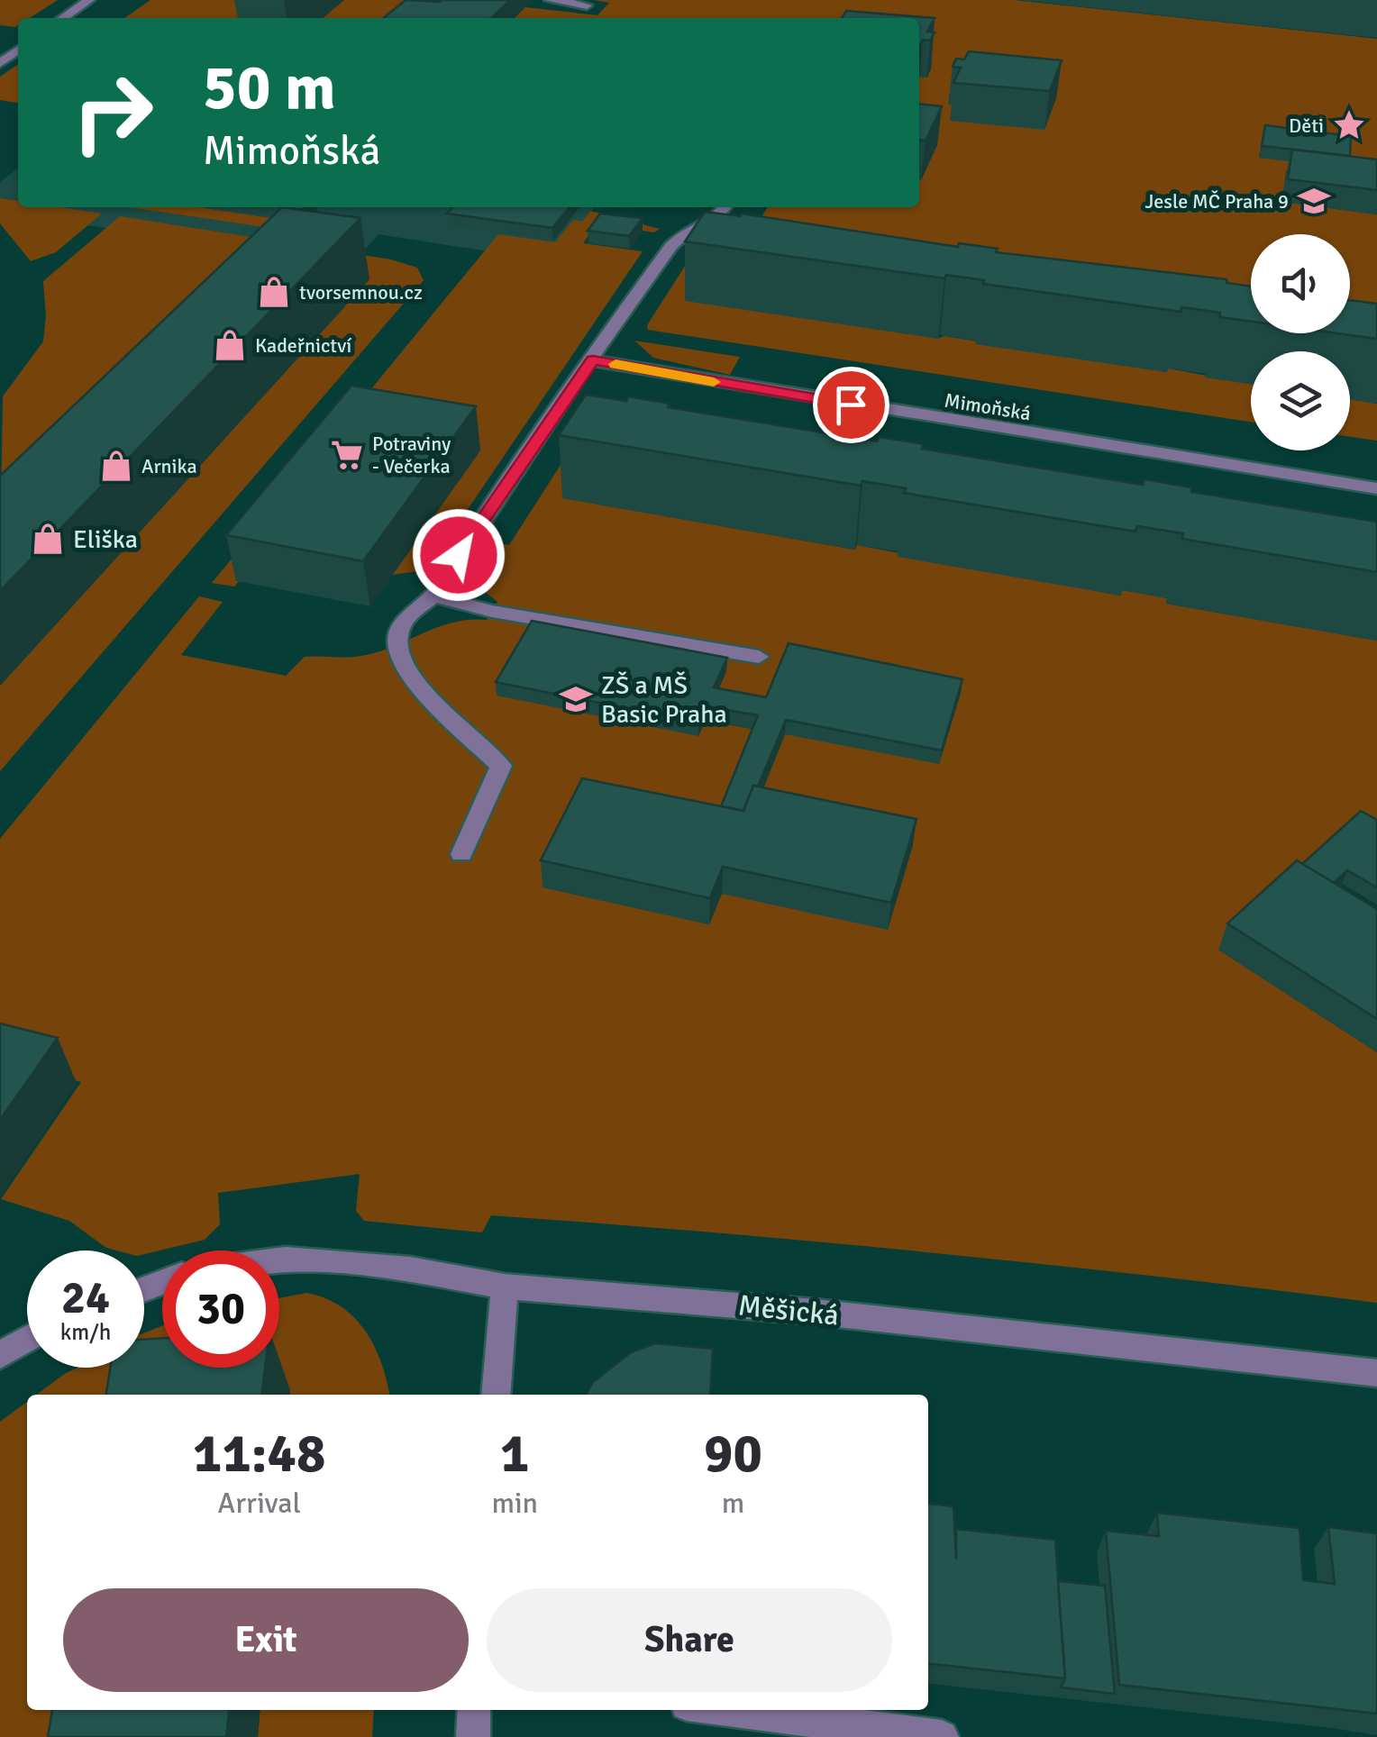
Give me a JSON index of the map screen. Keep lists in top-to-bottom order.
{
  "streets": {
    "street": ["Mimoňská", "Měšická"]
  },
  "places": {
    "place": ["Děti"],
    "school or university": ["Jesle MČ Praha 9", "ZŠ a MŠ Basic Praha"],
    "shop": [
      "tvorsemnou.cz",
      "Kadeřnictví",
      "Arnika",
      "Eliška"
    ],
    "supermarket": ["Potraviny - Večerka"]
  },
  "page": {
    "turn": ["50 m", "Mimoňská"],
    "speed": "24 km/h",
    "limit": "30",
    "eta": [
      "11:48",
      "Arrival",
      "1",
      "min",
      "90",
      "m"
    ],
    "buttons": ["Exit", "Share"]
  }
}
